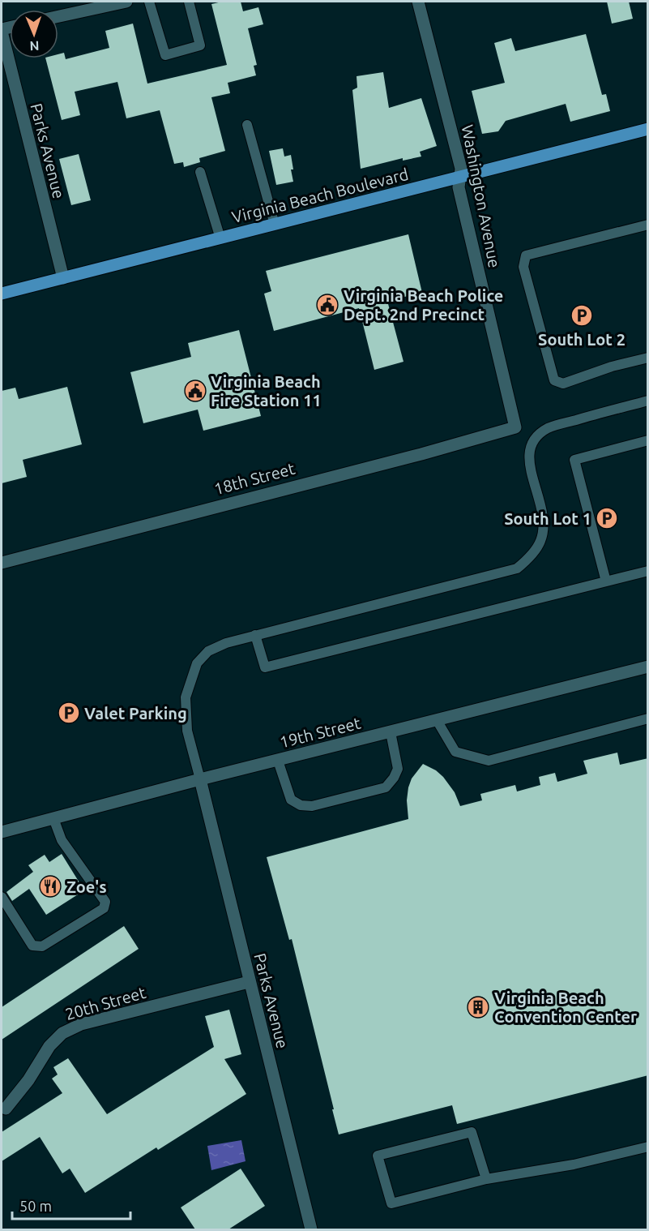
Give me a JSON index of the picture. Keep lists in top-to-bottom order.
{
  "streets": {
    "main road": ["Virginia Beach Boulevard"],
    "street": [
      "Parks Avenue",
      "Washington Avenue",
      "18th Street",
      "19th Street",
      "20th Street"
    ]
  },
  "crossings": [
    ["Parks Avenue", "Virginia Beach Boulevard"],
    ["Parks Avenue", "19th Street"],
    ["Parks Avenue", "20th Street"],
    ["Virginia Beach Boulevard", "Washington Avenue"],
    ["Washington Avenue", "18th Street"]
  ],
  "places": {
    "public building": ["Virginia Beach Police Dept. 2nd Precinct", "Virginia Beach Fire Station 11"],
    "parking": ["South Lot 2", "South Lot 1", "Valet Parking"],
    "restaurant": ["Zoe's"],
    "building": ["Virginia Beach Convention Center"]
  },
  "scale_bar": "50 m",
  "north": "bottom"
}
